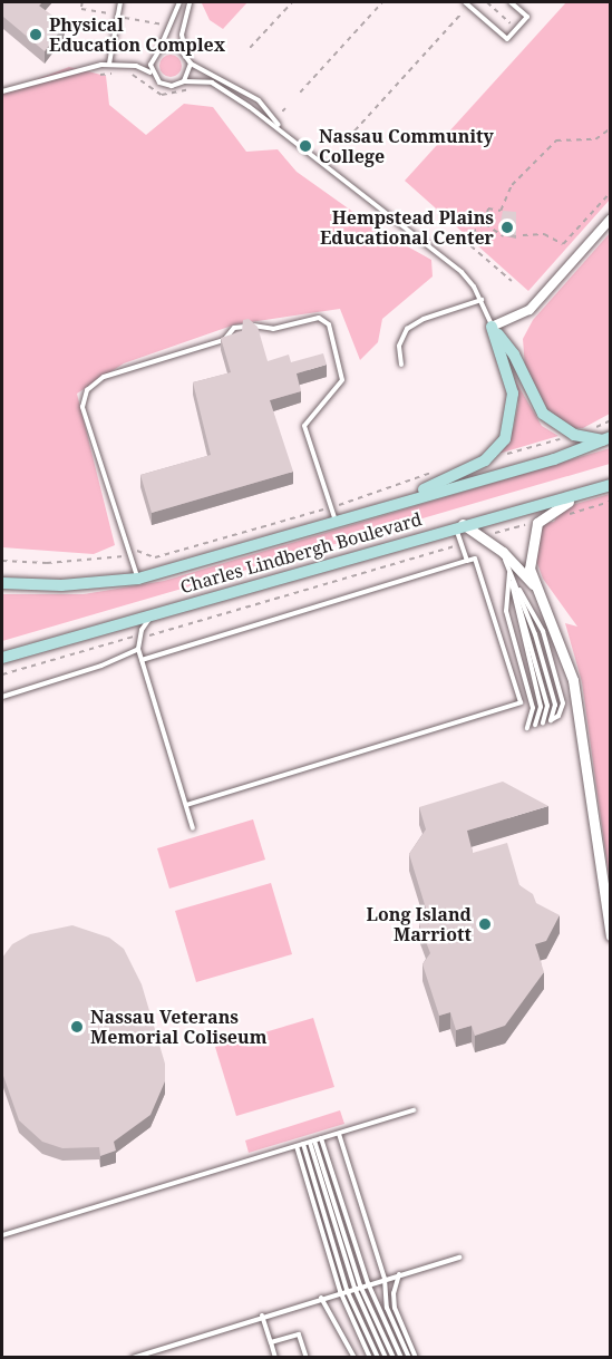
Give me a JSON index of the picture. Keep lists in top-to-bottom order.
{
  "streets": {
    "main road": ["Charles Lindbergh Boulevard"]
  },
  "places": [
    "Physical Education Complex",
    "Nassau Community College",
    "Hempstead Plains Educational Center",
    "Long Island Marriott",
    "Nassau Veterans Memorial Coliseum"
  ]
}
